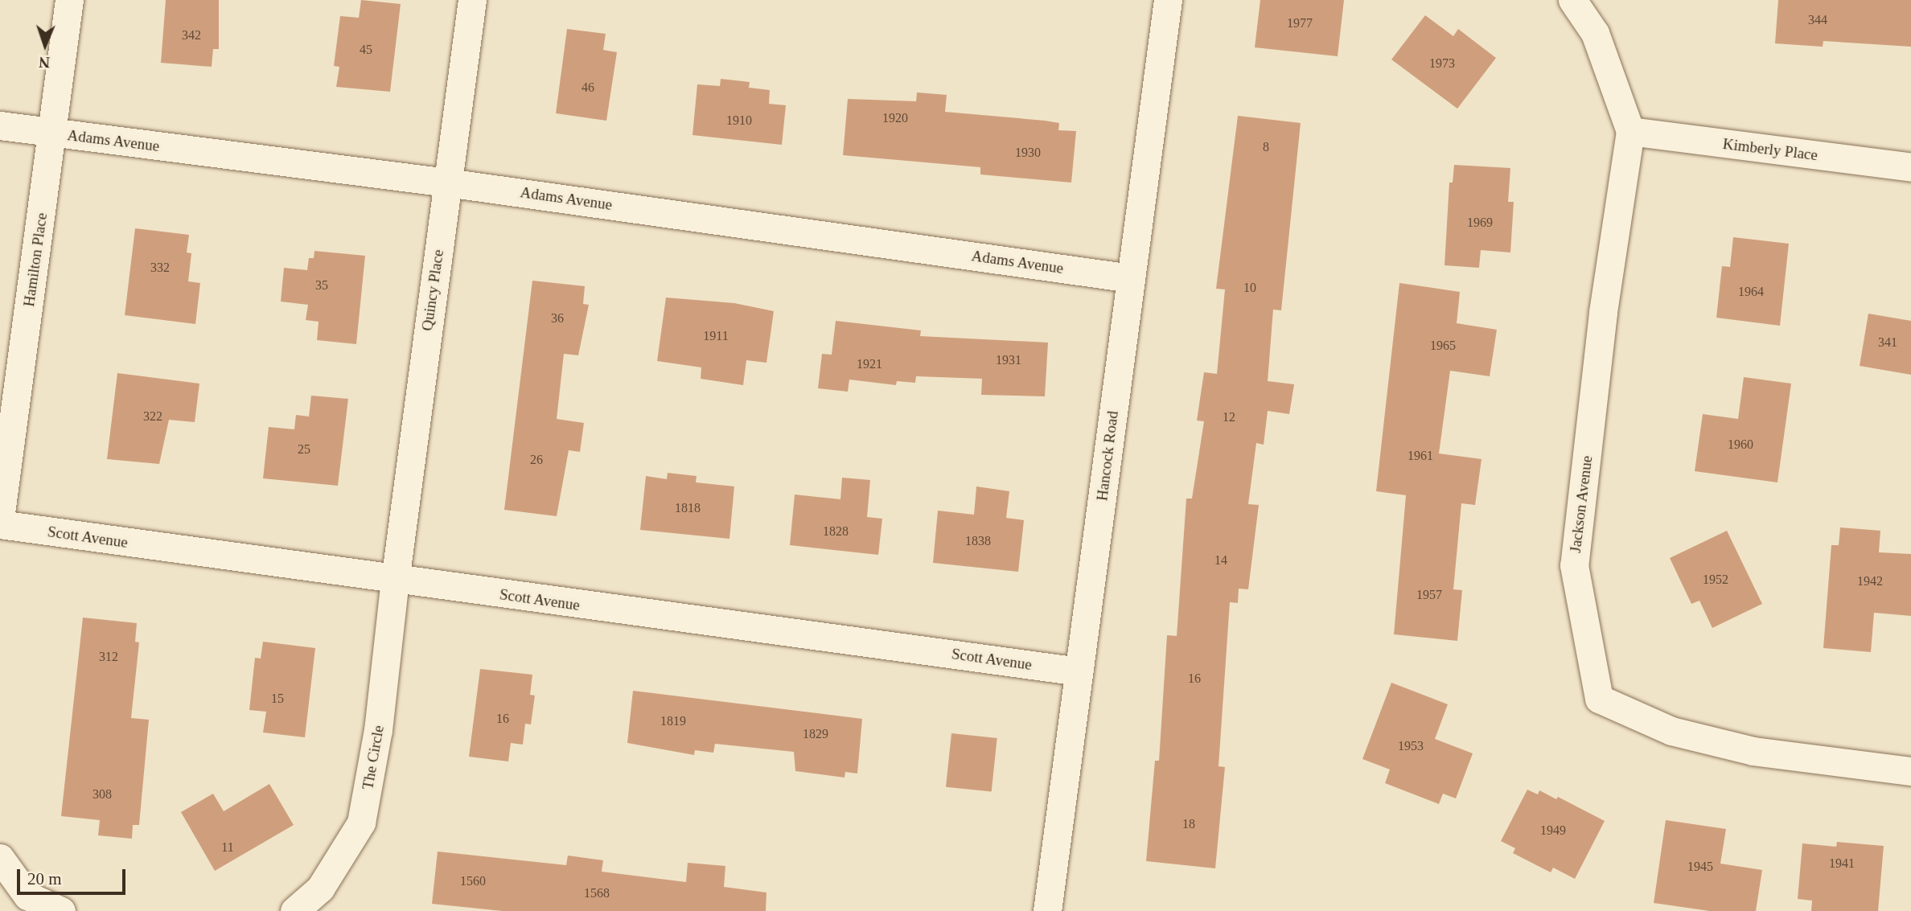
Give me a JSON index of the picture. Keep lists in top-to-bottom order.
{
  "streets": {
    "street": [
      "Adams Avenue",
      "Kimberly Place",
      "Hamilton Place",
      "Quincy Place",
      "Hancock Road",
      "Jackson Avenue",
      "Scott Avenue",
      "The Circle"
    ]
  },
  "crossings": [
    ["Adams Avenue", "Hamilton Place"],
    ["Adams Avenue", "Quincy Place"],
    ["Adams Avenue", "Hancock Road"],
    ["Kimberly Place", "Jackson Avenue"],
    ["Quincy Place", "Scott Avenue"],
    ["Quincy Place", "The Circle"],
    ["Hancock Road", "Scott Avenue"],
    ["Scott Avenue", "The Circle"]
  ],
  "house_numbers": [
    "344",
    "1977",
    "342",
    "45",
    "1973",
    "46",
    "1920",
    "1910",
    "8",
    "1930",
    "1969",
    "332",
    "35",
    "10",
    "1964",
    "36",
    "1911",
    "341",
    "1965",
    "1931",
    "1921",
    "322",
    "12",
    "1960",
    "25",
    "1961",
    "26",
    "1818",
    "1828",
    "1838",
    "14",
    "1952",
    "1942",
    "1957",
    "312",
    "16",
    "15",
    "16",
    "1819",
    "1829",
    "1953",
    "308",
    "18",
    "1949",
    "11",
    "1941",
    "1945",
    "1560",
    "1568"
  ],
  "scale_bar": "20 m",
  "north": "bottom"
}
